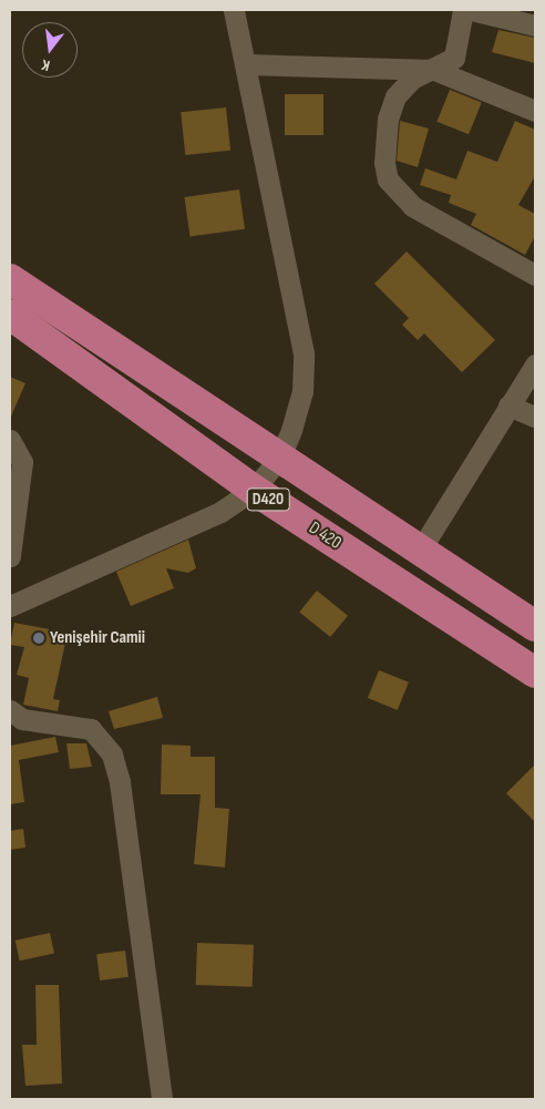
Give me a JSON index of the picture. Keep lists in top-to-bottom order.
{
  "streets": {
    "highway": ["D420", "D 420"]
  },
  "places": ["Yenişehir Camii"],
  "north": "bottom"
}
